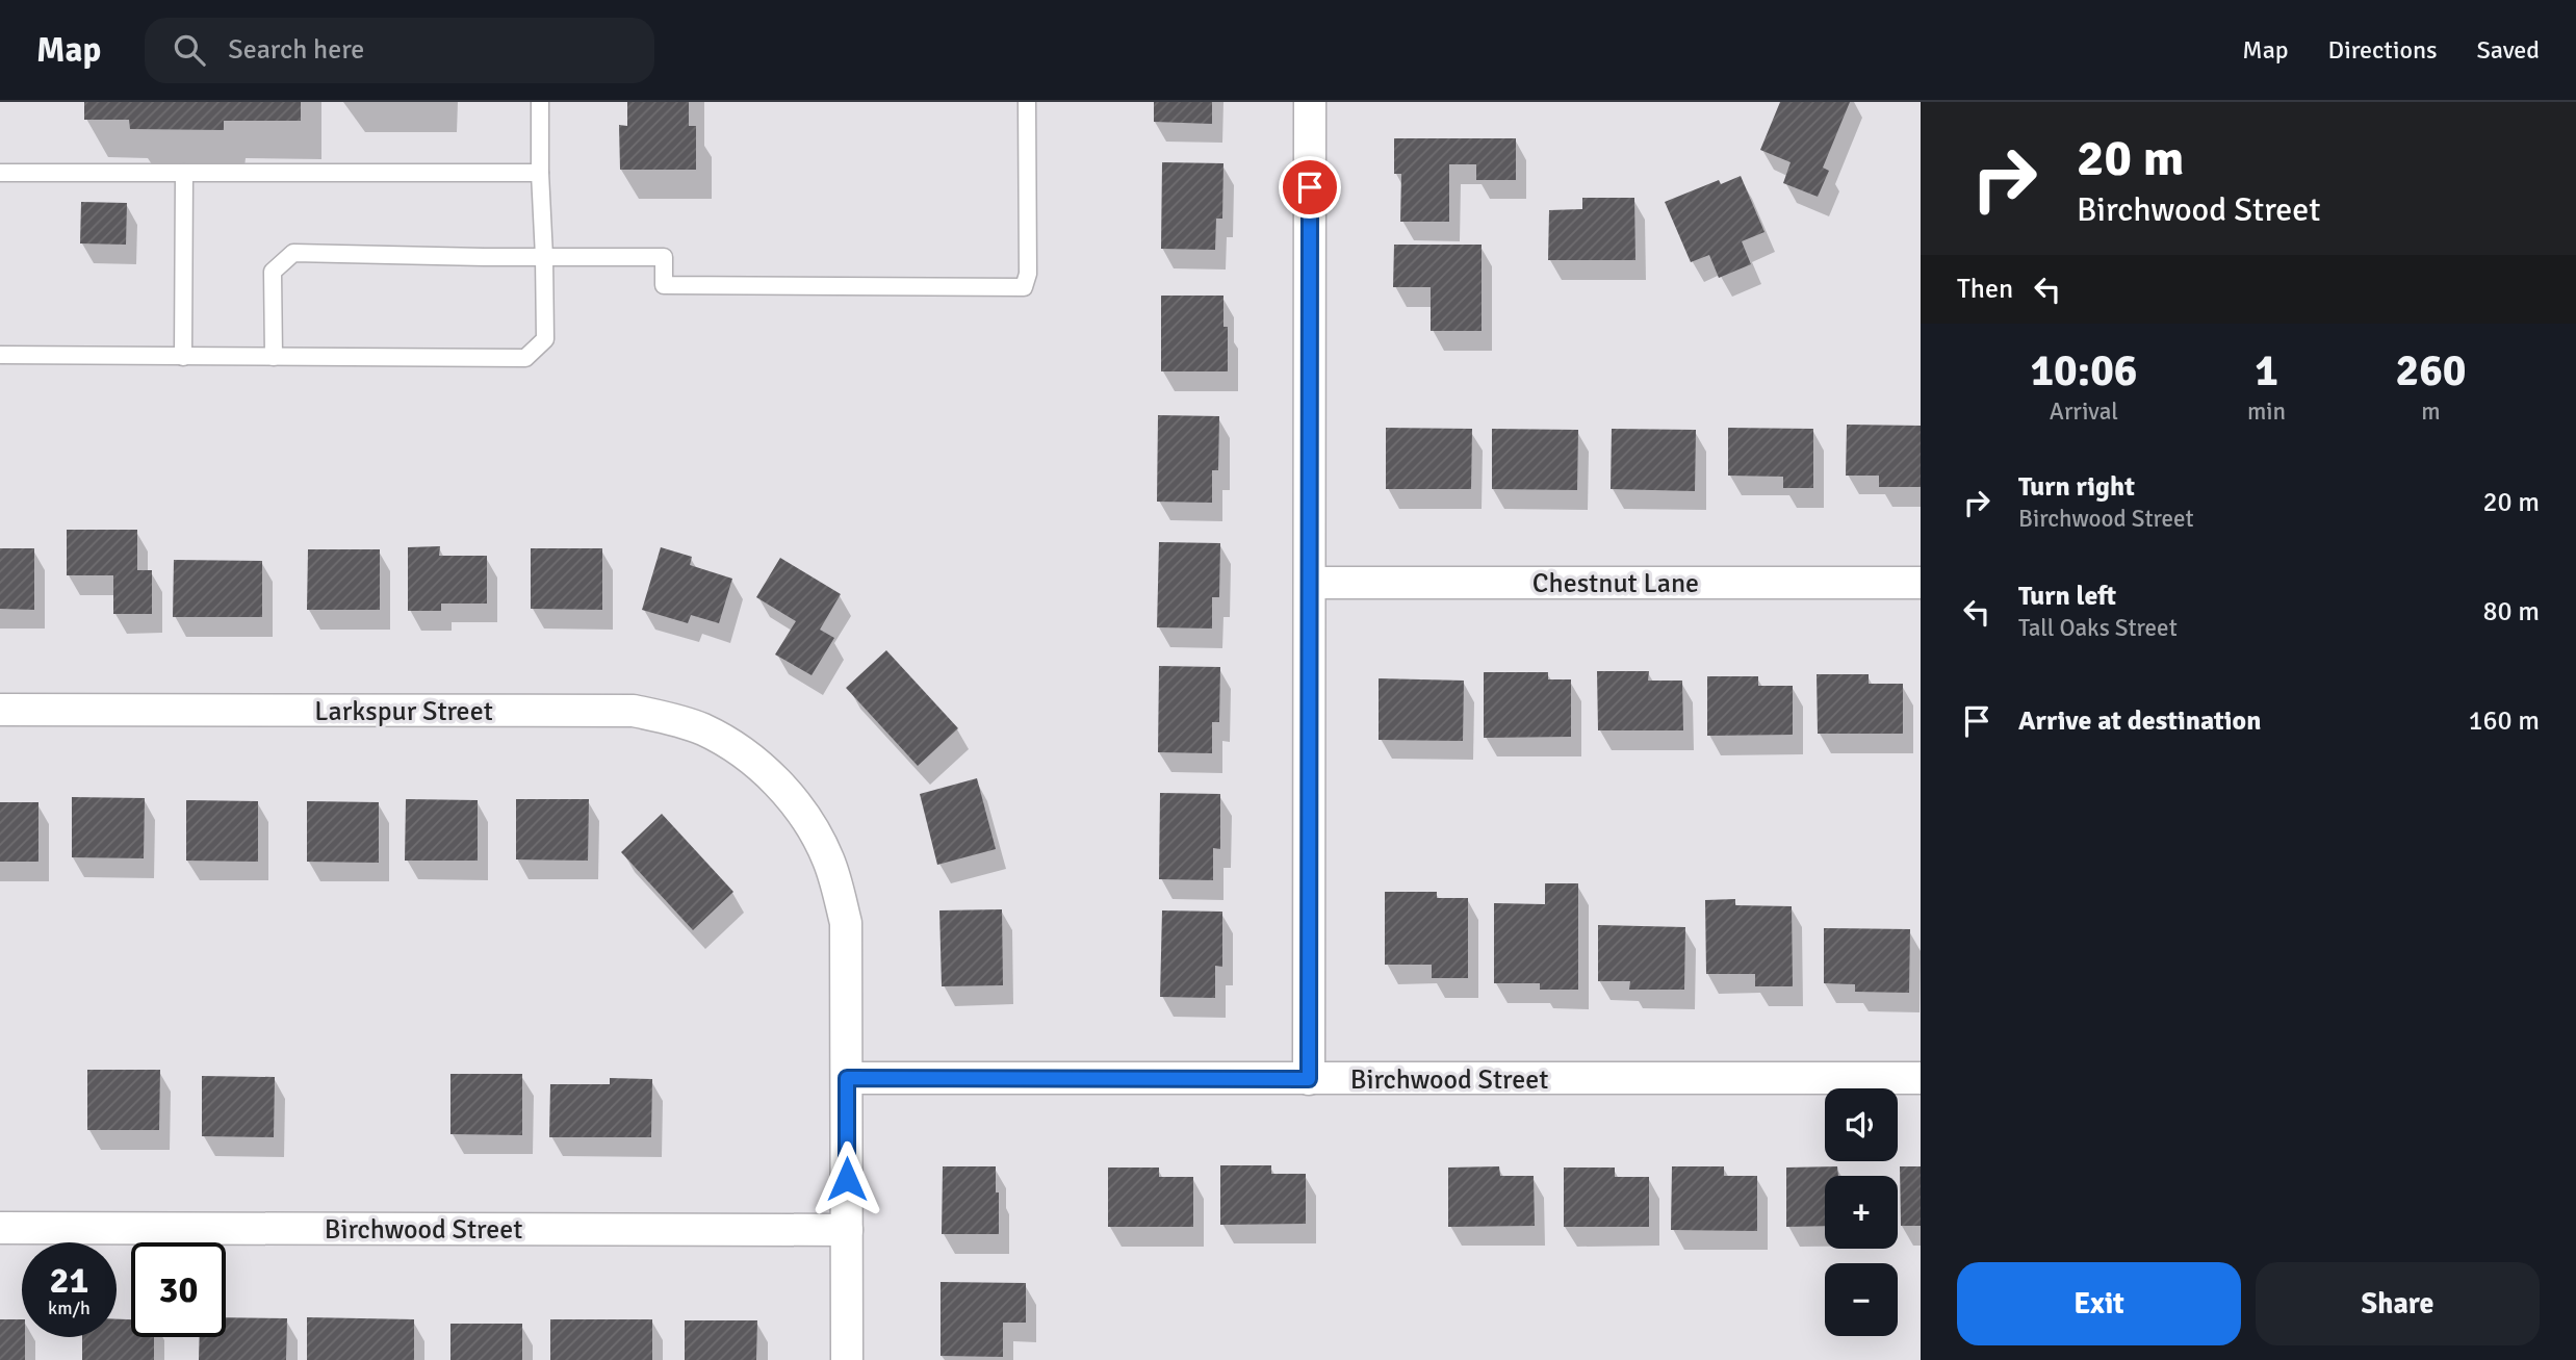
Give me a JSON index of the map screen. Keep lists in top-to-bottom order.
{
  "streets": {
    "street": ["Chestnut Lane", "Larkspur Street", "Birchwood Street"]
  },
  "crossings": [
    ["Larkspur Street", "Birchwood Street"]
  ],
  "page": {
    "header": "Map",
    "search": "Search here",
    "nav": ["Map", "Directions", "Saved"],
    "turn": ["20 m", "Birchwood Street"],
    "then": "Then",
    "eta": [
      "10:06",
      "Arrival",
      "1",
      "min",
      "260",
      "m"
    ],
    "list": [
      {
        "name": "Turn right",
        "note": "Birchwood Street",
        "value": "20 m"
      },
      {
        "name": "Turn left",
        "note": "Tall Oaks Street",
        "value": "80 m"
      },
      {
        "name": "Arrive at destination",
        "value": "160 m"
      }
    ],
    "map_buttons": ["+", "−"],
    "speed": "21 km/h",
    "limit": "30",
    "buttons": ["Exit", "Share"]
  }
}
